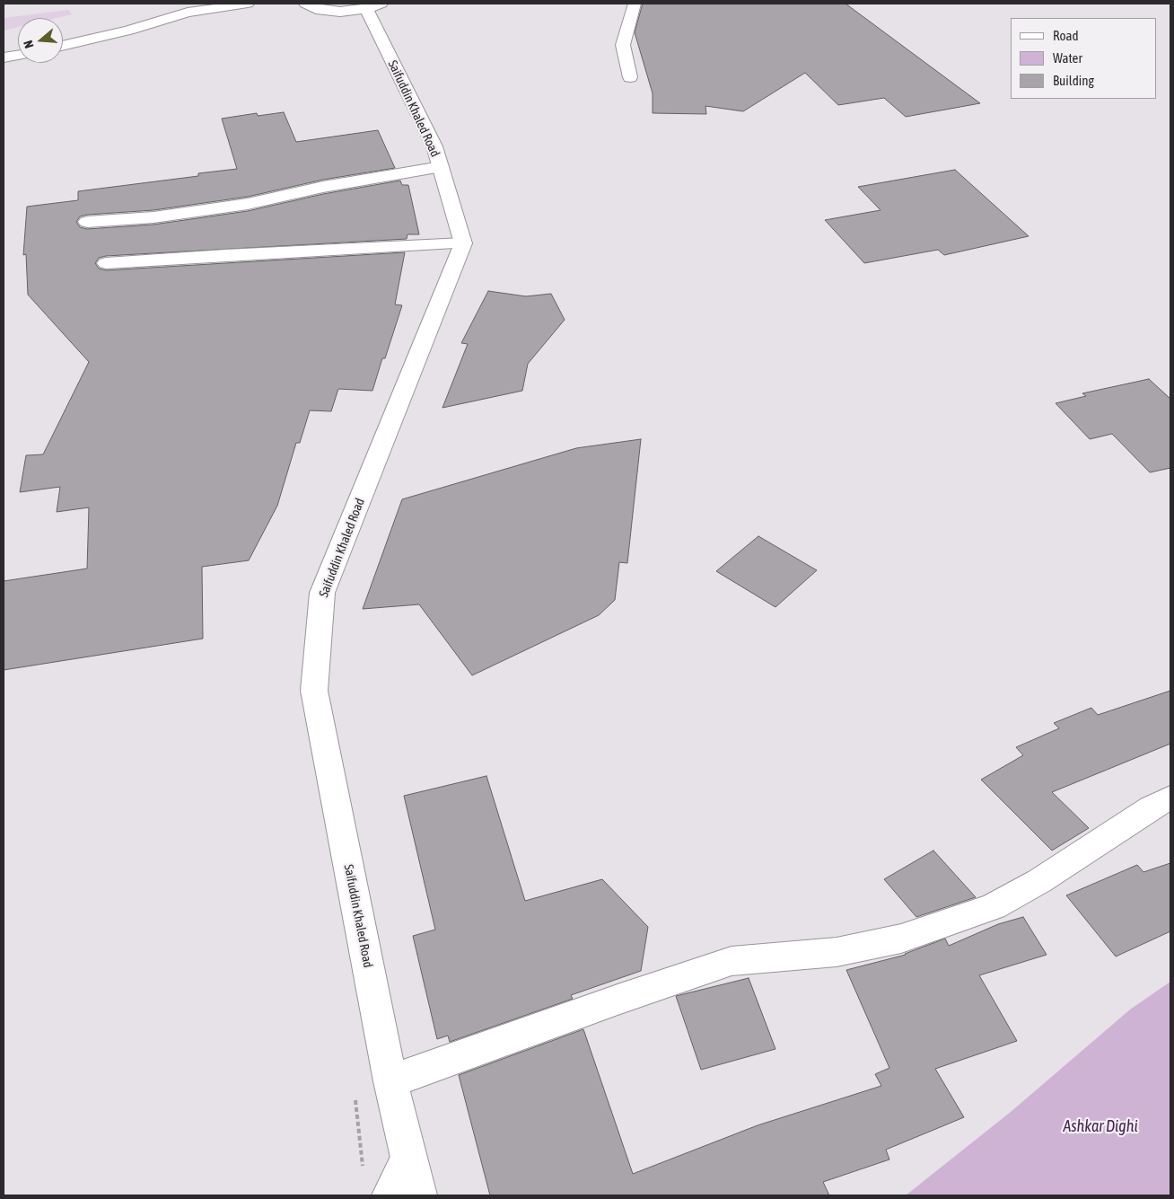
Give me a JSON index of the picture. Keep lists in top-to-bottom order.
{
  "streets": {
    "street": ["Saifuddin Khaled Road"]
  },
  "water": ["Ashkar Dighi"],
  "legend": ["Road", "Water", "Building"],
  "north": "left"
}
